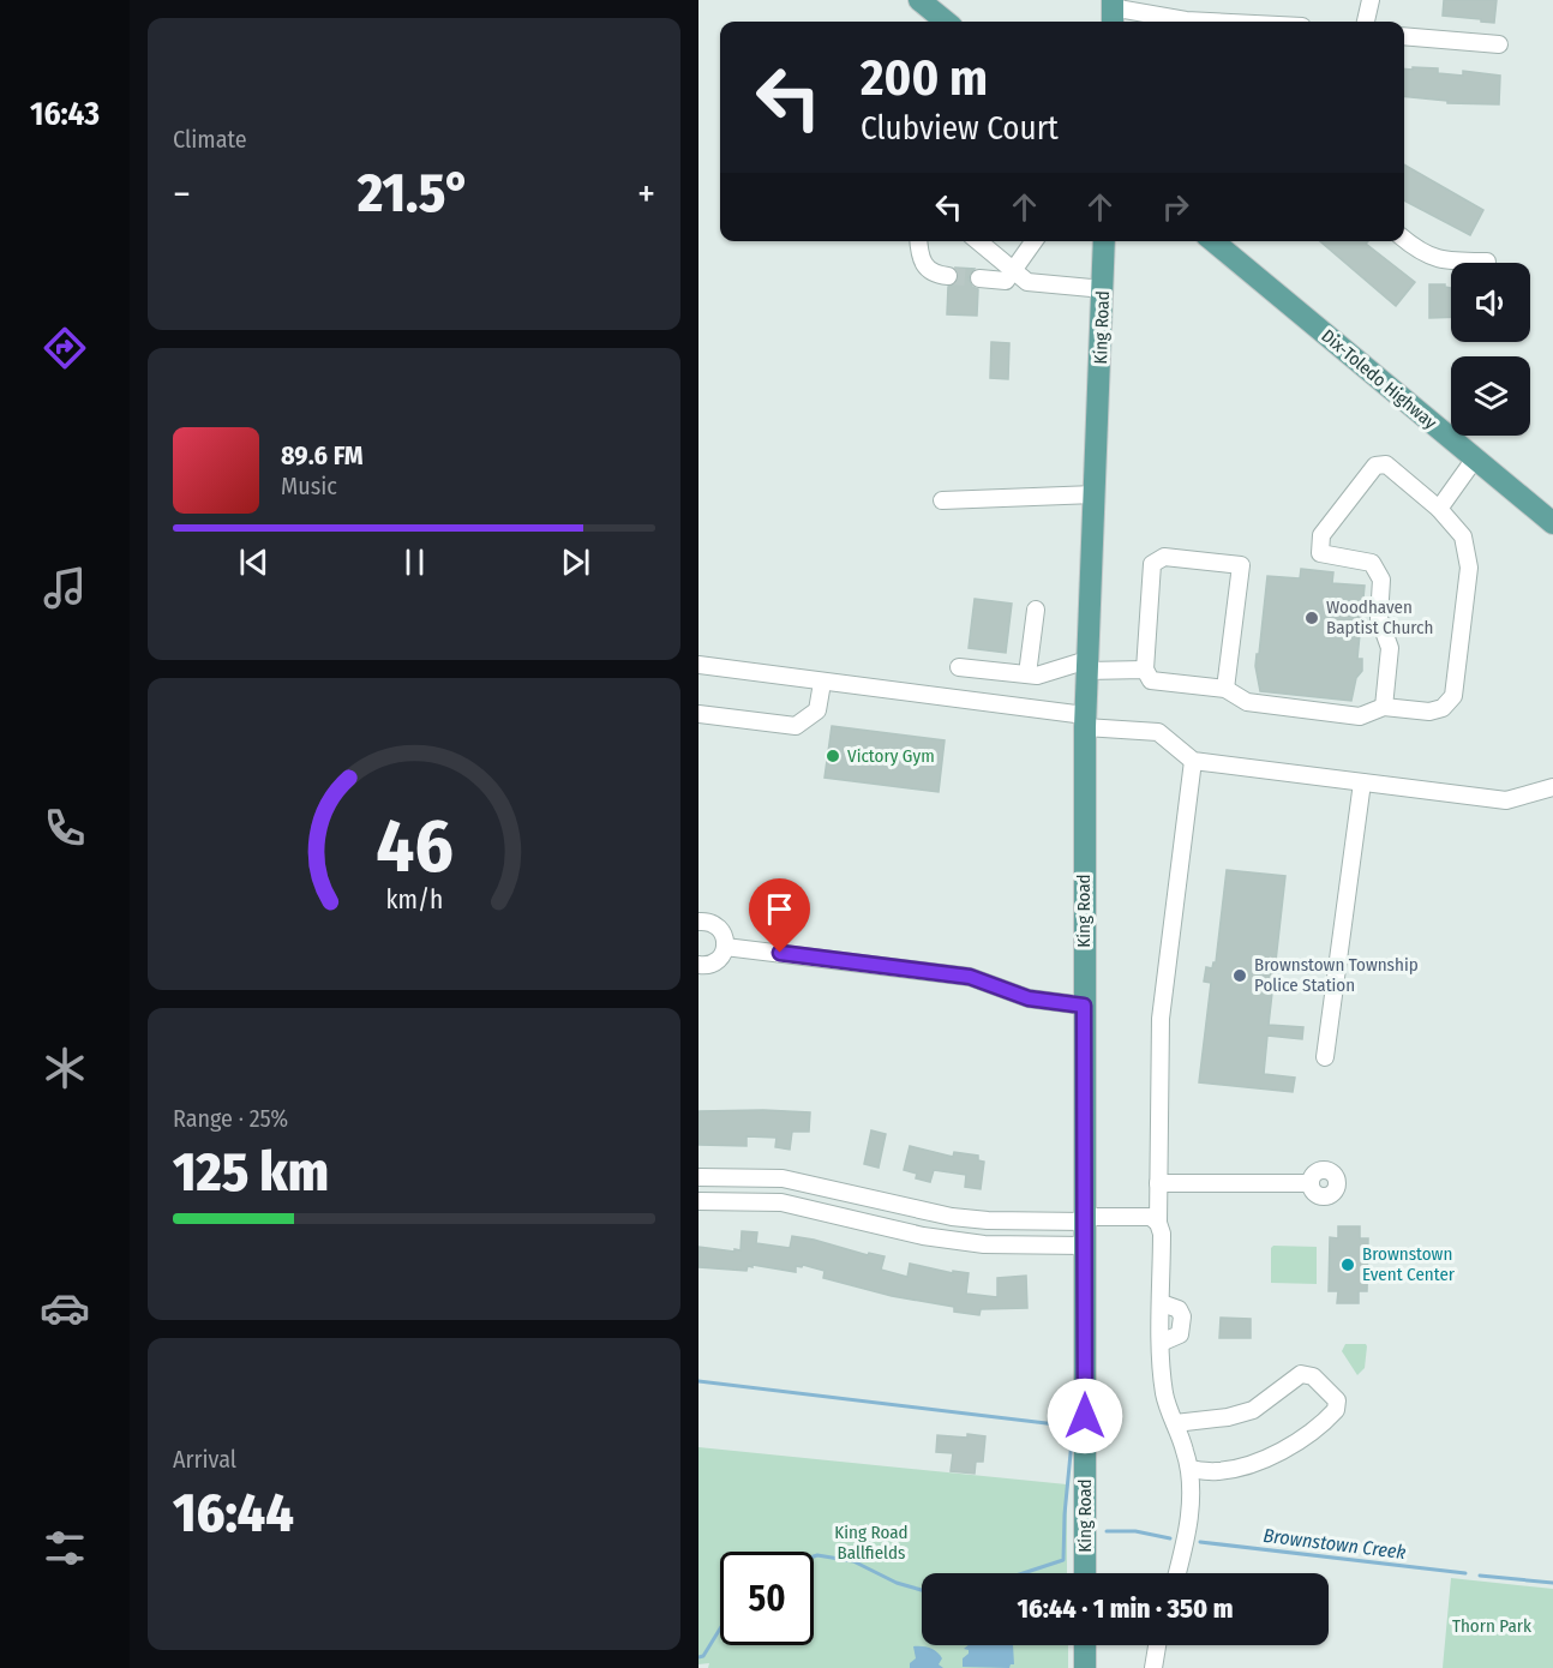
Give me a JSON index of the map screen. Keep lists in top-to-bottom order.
{
  "streets": {
    "main road": ["King Road", "Dix-Toledo Highway"]
  },
  "water": ["Brownstown Creek"],
  "parks": ["King Road Ballfields", "Thorn Park"],
  "places": [
    "Woodhaven Baptist Church",
    "Victory Gym",
    "Brownstown Township Police Station",
    "Brownstown Event Center"
  ],
  "page": {
    "tabs": "16:43",
    "tile": [
      "Climate",
      ["Range · 25%", "125 km"],
      ["Arrival", "16:44"]
    ],
    "turn": ["200 m", "Clubview Court"],
    "heat": ["−", "21.5°", "+"],
    "song": ["89.6 FM", "Music"],
    "limit": "50",
    "trip": "16:44 · 1 min · 350 m",
    "gauge": ["46", "km/h"]
  }
}
